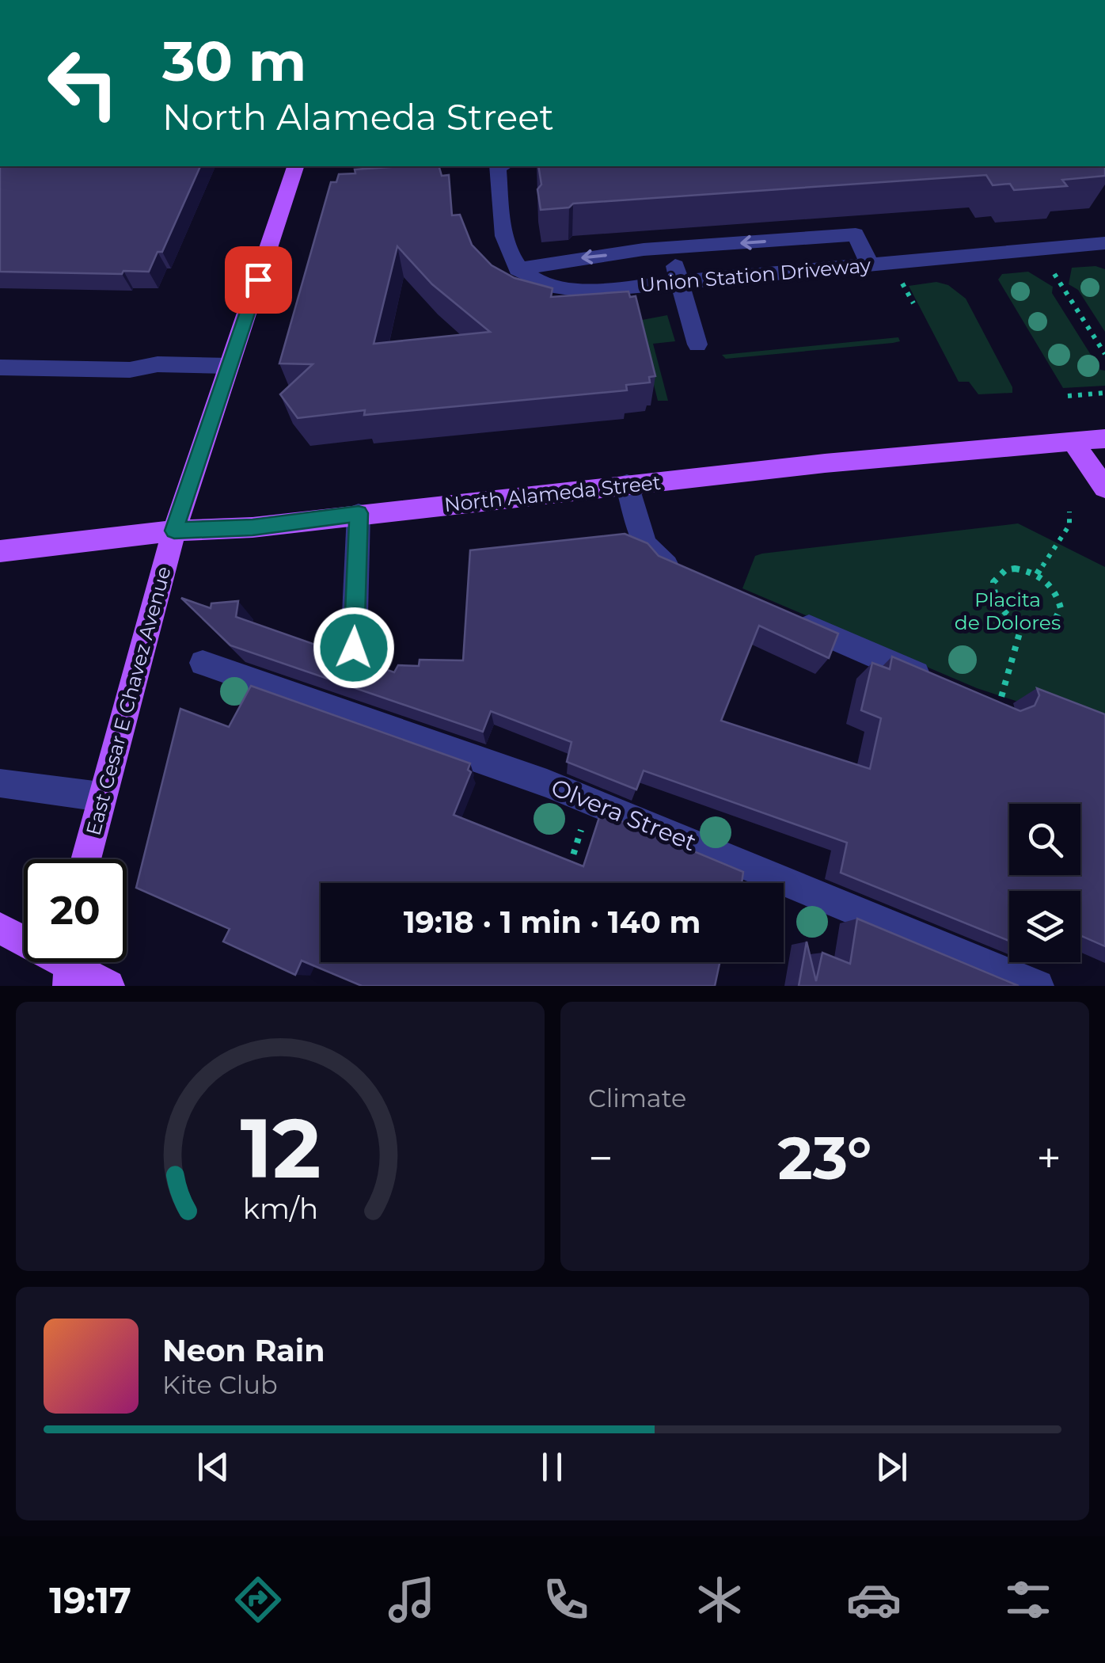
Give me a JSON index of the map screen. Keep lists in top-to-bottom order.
{
  "streets": {
    "main road": ["North Alameda Street", "East Cesar E Chavez Avenue"],
    "street": ["Union Station Driveway", "Olvera Street"]
  },
  "crossings": [
    ["North Alameda Street", "East Cesar E Chavez Avenue"]
  ],
  "parks": ["Placita de Dolores"],
  "page": {
    "turn": ["30 m", "North Alameda Street"],
    "limit": "20",
    "trip": "19:18 · 1 min · 140 m",
    "tile": "Climate",
    "heat": ["−", "23°", "+"],
    "song": ["Neon Rain", "Kite Club"],
    "tabs": "19:17",
    "gauge": ["12", "km/h"]
  }
}
